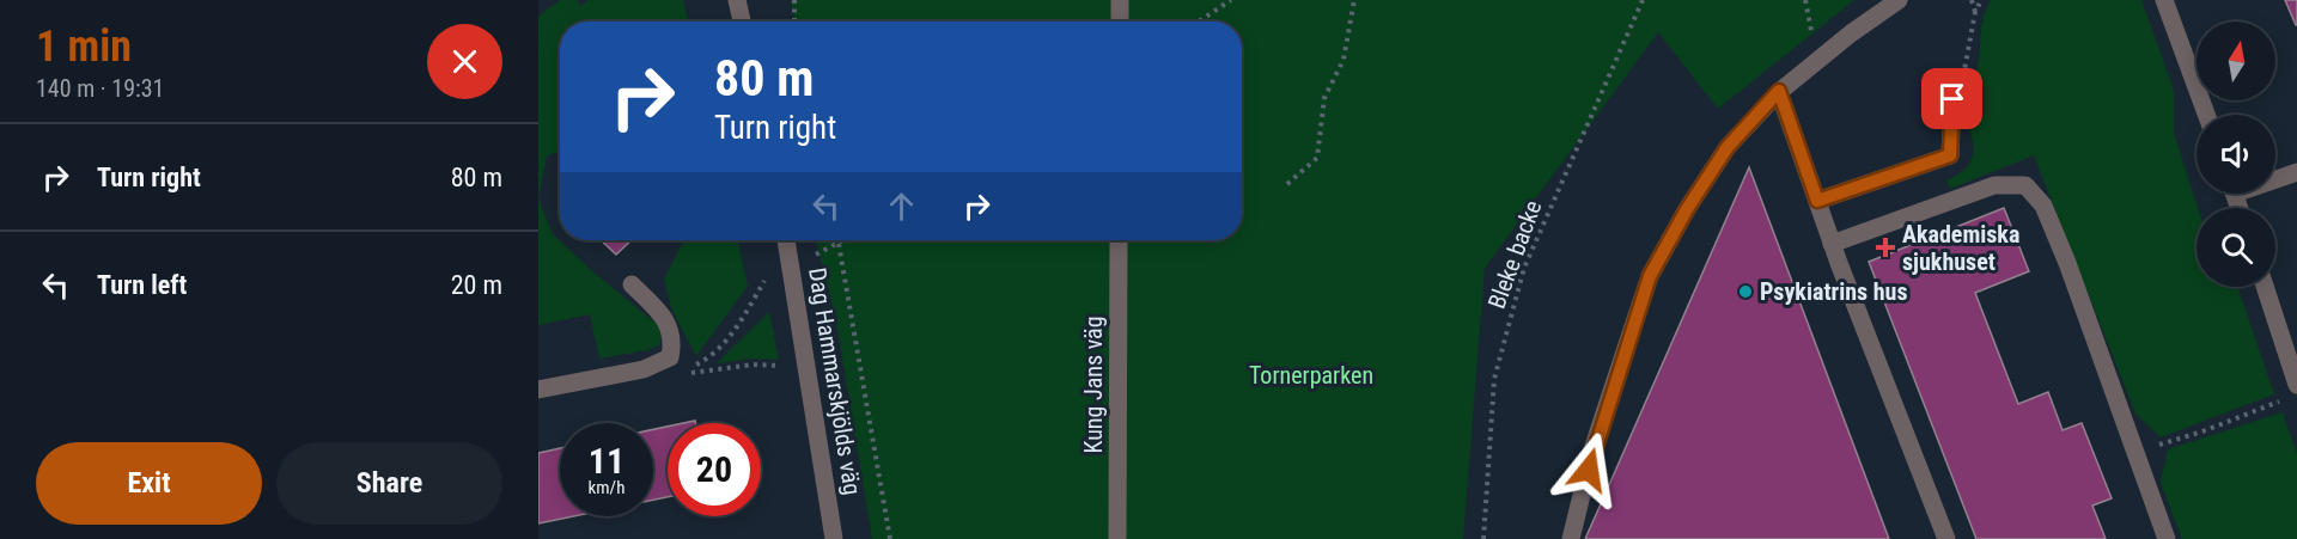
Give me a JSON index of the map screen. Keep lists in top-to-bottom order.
{
  "streets": {
    "street": ["Dag Hammarskjölds väg", "Kung Jans väg"],
    "path": ["Bleke backe"]
  },
  "parks": ["Tornerparken"],
  "places": {
    "health": ["Akademiska sjukhuset"],
    "other": ["Psykiatrins hus"]
  },
  "north": "top",
  "page": {
    "heading": ["1 min", "140 m · 19:31"],
    "turn": ["80 m", "Turn right"],
    "list": [
      {
        "name": "Turn right",
        "value": "80 m"
      },
      {
        "name": "Turn left",
        "value": "20 m"
      }
    ],
    "speed": "11 km/h",
    "limit": "20",
    "buttons": ["Exit", "Share"]
  }
}
